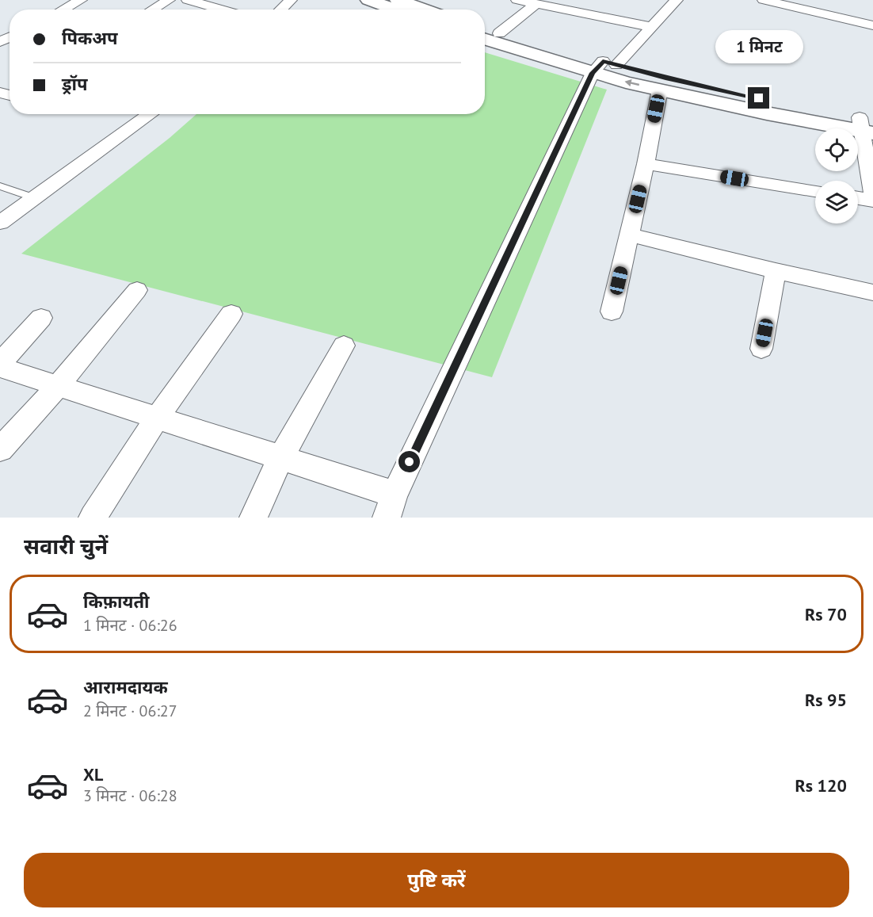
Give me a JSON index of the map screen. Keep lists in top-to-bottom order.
{
  "page": {
    "banner": ["पिकअप", "ड्रॉप"],
    "bubble": "1 मिनट",
    "heading": "सवारी चुनें",
    "list": [
      {
        "name": "किफ़ायती",
        "note": "1 मिनट · 06:26",
        "value": "Rs 70"
      },
      {
        "name": "आरामदायक",
        "note": "2 मिनट · 06:27",
        "value": "Rs 95"
      },
      {
        "name": "XL",
        "note": "3 मिनट · 06:28",
        "value": "Rs 120"
      }
    ],
    "buttons": "पुष्टि करें"
  }
}
